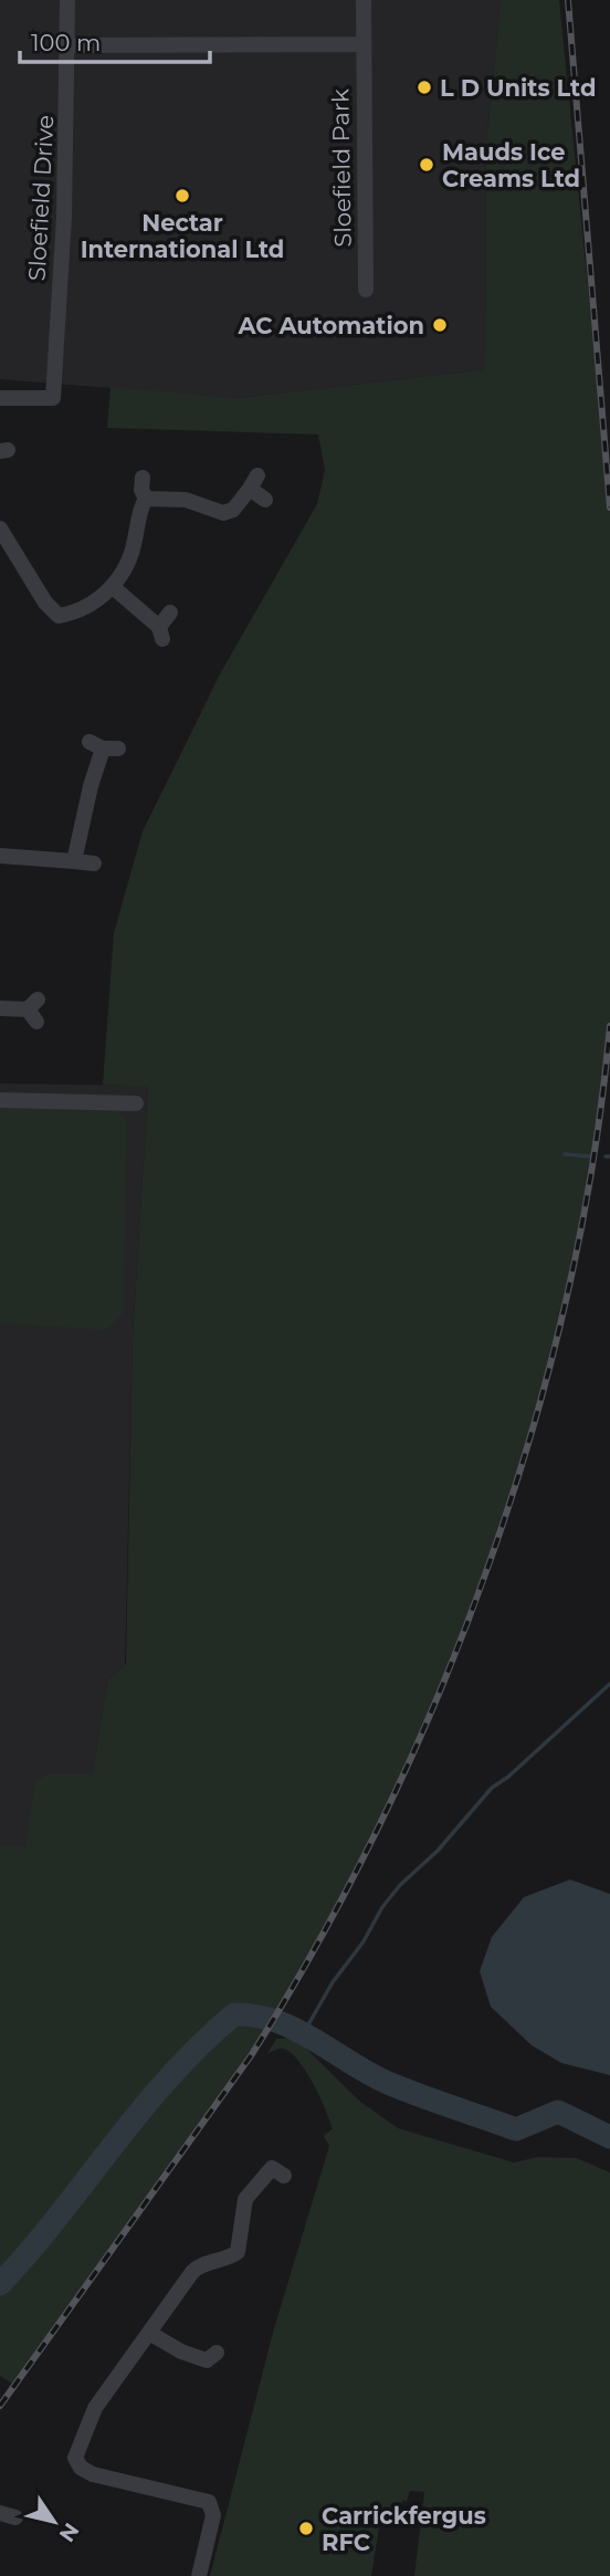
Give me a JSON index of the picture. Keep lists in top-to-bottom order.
{
  "streets": {
    "street": ["Sloefield Park", "Sloefield Drive"]
  },
  "places": [
    "L D Units Ltd",
    "Mauds Ice Creams Ltd",
    "Nectar International Ltd",
    "AC Automation",
    "Carrickfergus RFC"
  ],
  "scale_bar": "100 m",
  "north": "bottom right"
}
